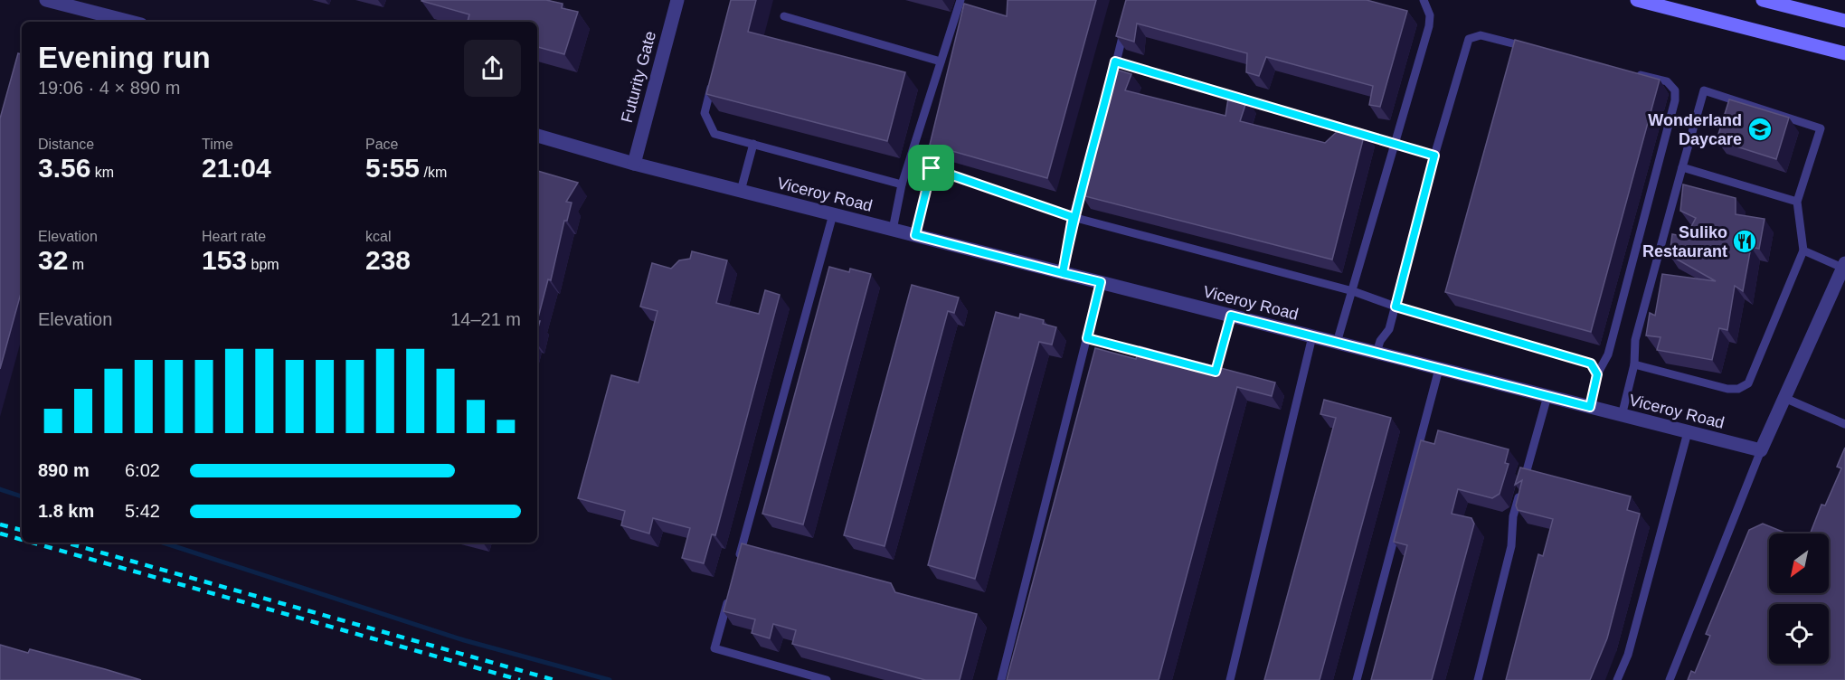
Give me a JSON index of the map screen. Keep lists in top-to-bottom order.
{
  "streets": {
    "street": ["Futurity Gate", "Viceroy Road"]
  },
  "crossings": [
    ["Futurity Gate", "Viceroy Road"]
  ],
  "places": {
    "school or university": ["Wonderland Daycare"],
    "restaurant": ["Suliko Restaurant"]
  },
  "north": "bottom left",
  "page": {
    "heading": ["Evening run", "19:06 · 4 × 890 m"],
    "stats": [
      ["Distance", "3.56 km"],
      ["Time", "21:04"],
      ["Pace", "5:55 /km"],
      ["Elevation", "32 m"],
      ["Heart rate", "153 bpm"],
      ["kcal", "238"]
    ],
    "chart": ["Elevation", "14–21 m"],
    "list": [
      {
        "name": "890 m",
        "note": "6:02"
      },
      {
        "name": "1.8 km",
        "note": "5:42"
      }
    ]
  }
}
